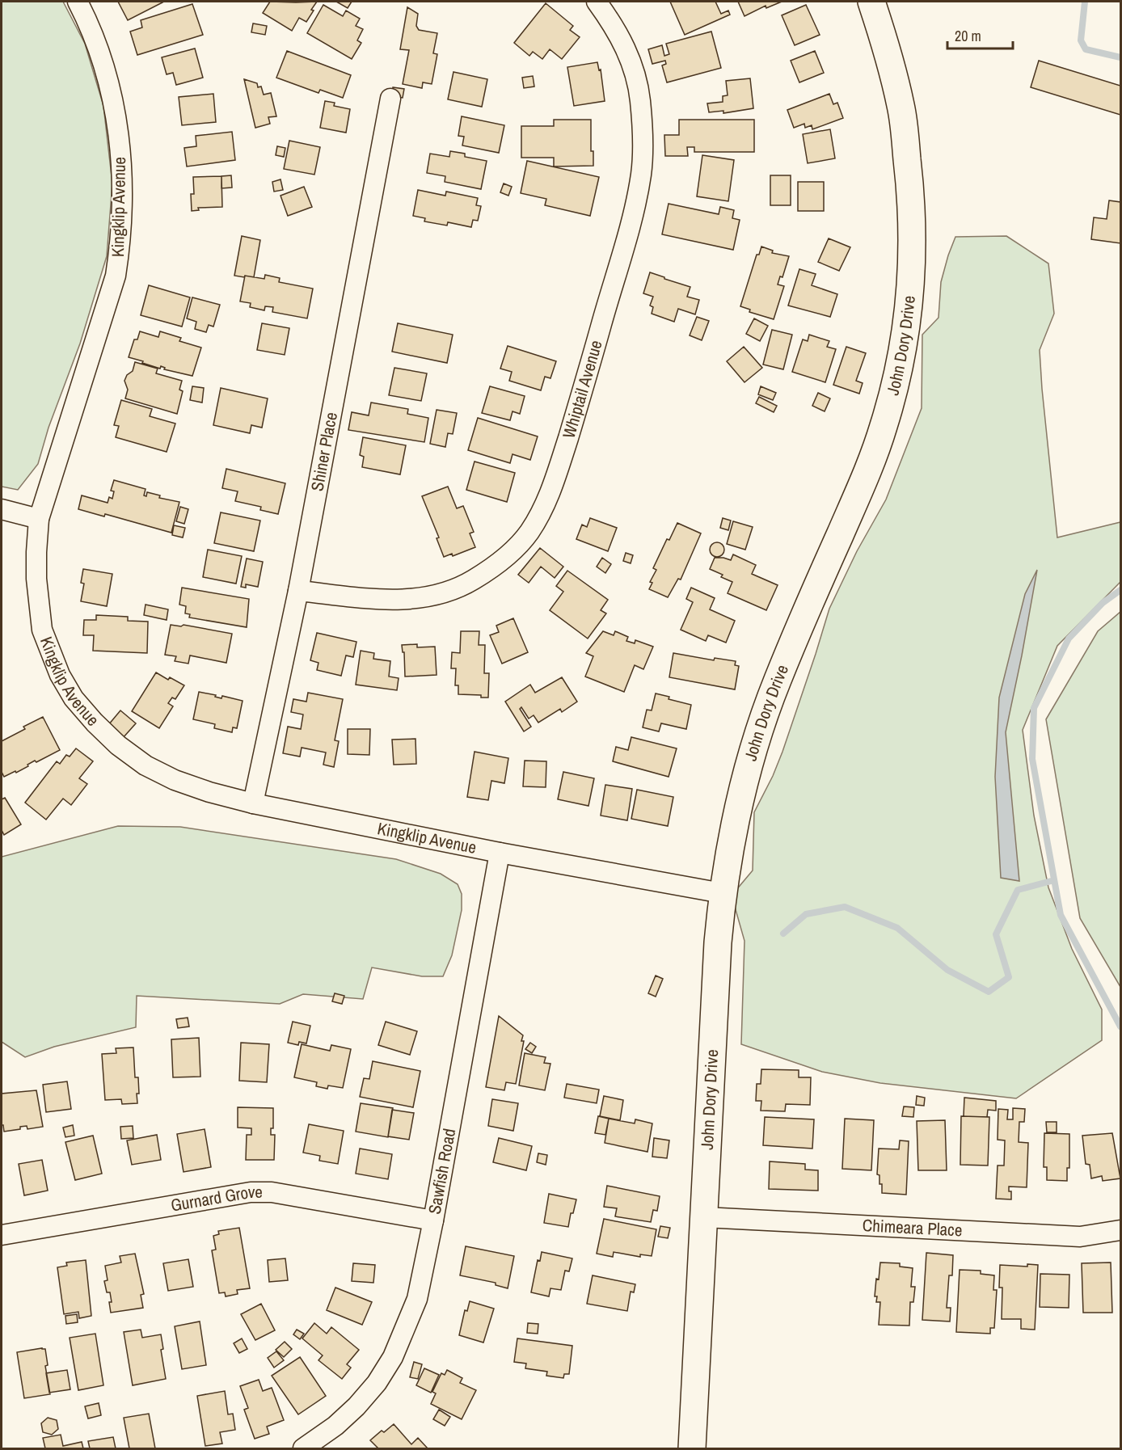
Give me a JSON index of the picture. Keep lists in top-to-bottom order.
{
  "streets": {
    "street": [
      "Kingklip Avenue",
      "John Dory Drive",
      "Whiptail Avenue",
      "Shiner Place",
      "Sawfish Road",
      "Gurnard Grove",
      "Chimeara Place"
    ]
  },
  "crossings": [
    ["Kingklip Avenue", "John Dory Drive"],
    ["Kingklip Avenue", "Shiner Place"],
    ["Kingklip Avenue", "Sawfish Road"],
    ["John Dory Drive", "Chimeara Place"],
    ["Whiptail Avenue", "Shiner Place"],
    ["Sawfish Road", "Gurnard Grove"]
  ],
  "scale_bar": "20 m"
}
